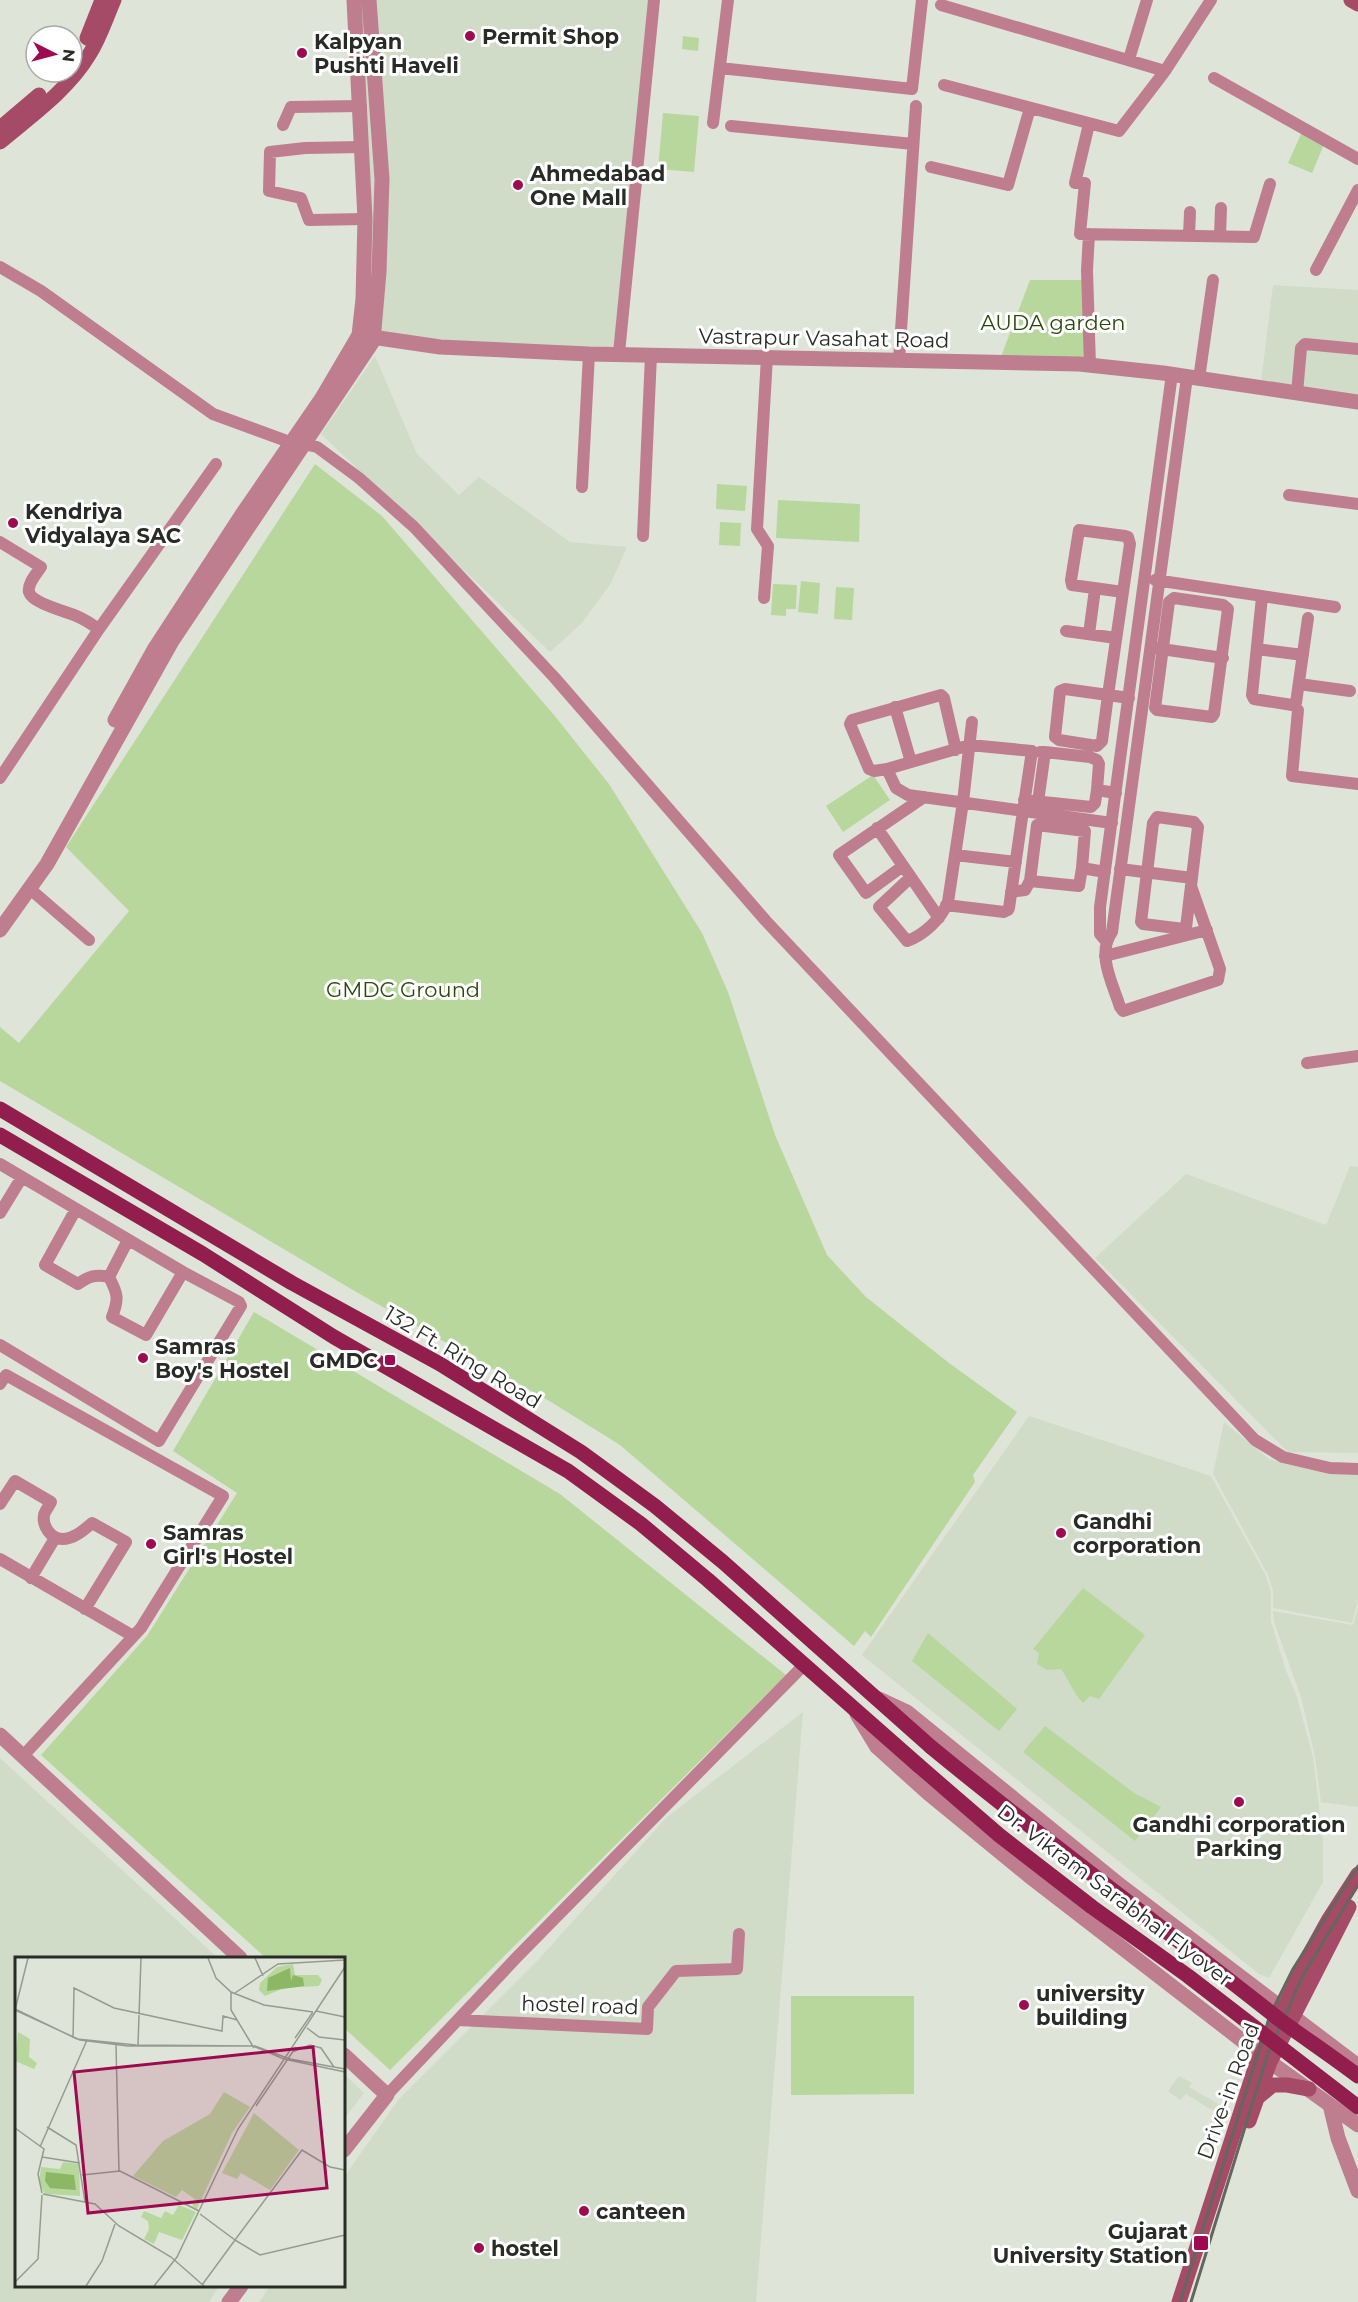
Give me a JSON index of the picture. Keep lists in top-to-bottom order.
{
  "streets": {
    "main road": ["132 Ft. Ring Road", "Dr. Vikram Sarabhai Flyover", "Drive-in Road"],
    "street": ["Vastrapur Vasahat Road", "hostel road"]
  },
  "crossings": [
    ["132 Ft. Ring Road", "Dr. Vikram Sarabhai Flyover"]
  ],
  "parks": ["AUDA garden", "GMDC Ground"],
  "places": {
    "other": [
      "Permit Shop",
      "Kalpyan Pushti Haveli",
      "Ahmedabad One Mall",
      "Kendriya Vidyalaya SAC",
      "Samras Boy's Hostel",
      "Gandhi corporation",
      "Samras Girl's Hostel",
      "Gandhi corporation Parking",
      "university building",
      "canteen",
      "hostel"
    ],
    "transit": ["GMDC", "Gujarat University Station"]
  },
  "north": "right"
}
